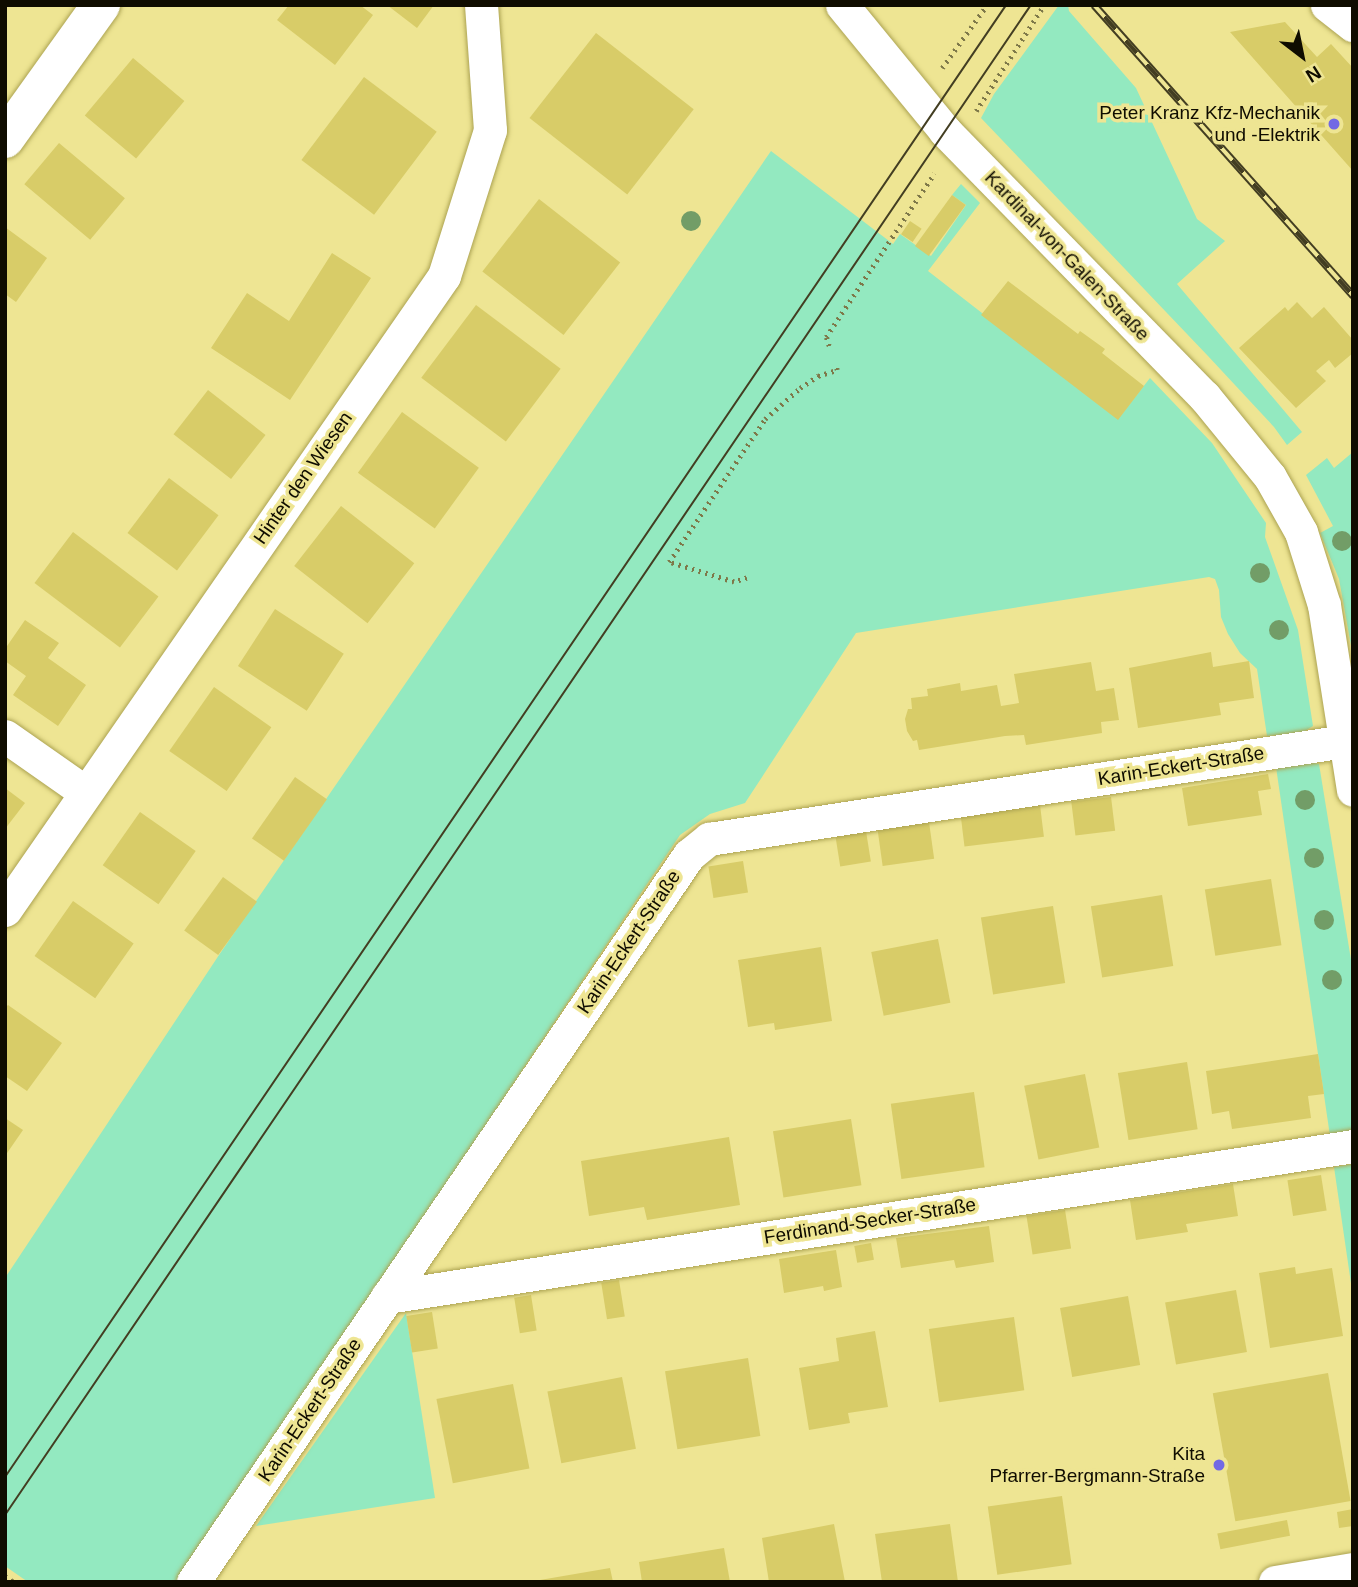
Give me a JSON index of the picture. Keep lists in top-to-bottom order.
{
  "streets": {
    "street": [
      "Kardinal-von-Galen-Straße",
      "Hinter den Wiesen",
      "Karin-Eckert-Straße",
      "Ferdinand-Secker-Straße"
    ]
  },
  "crossings": [
    ["Kardinal-von-Galen-Straße", "Karin-Eckert-Straße"],
    ["Karin-Eckert-Straße", "Ferdinand-Secker-Straße"]
  ],
  "places": ["Peter Kranz Kfz-Mechanik und -Elektrik", "Kita Pfarrer-Bergmann-Straße"],
  "north": "bottom right"
}
